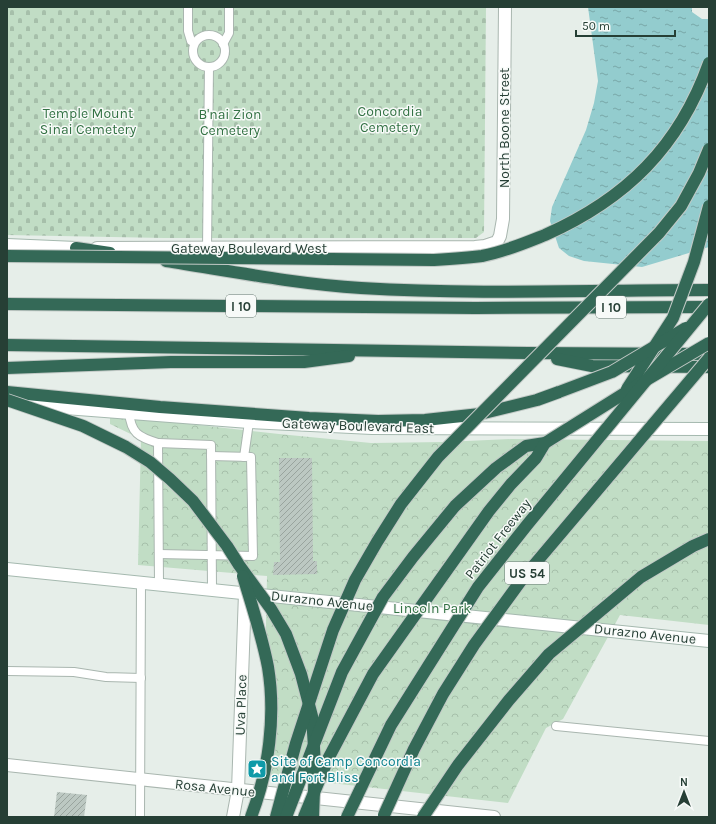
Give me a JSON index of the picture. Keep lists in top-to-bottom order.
{
  "streets": {
    "highway": ["I 10", "Patriot Freeway", "US 54"],
    "street": [
      "North Boone Street",
      "Gateway Boulevard West",
      "Gateway Boulevard East",
      "Durazno Avenue",
      "Uva Place",
      "Rosa Avenue"
    ]
  },
  "crossings": [
    ["North Boone Street", "Gateway Boulevard West"],
    ["I 10", "Patriot Freeway"],
    ["Durazno Avenue", "Uva Place"],
    ["Uva Place", "Rosa Avenue"]
  ],
  "parks": [
    "Concordia Cemetery",
    "Temple Mount Sinai Cemetery",
    "B'nai Zion Cemetery",
    "Lincoln Park"
  ],
  "places": {
    "place": ["Site of Camp Concordia and Fort Bliss"]
  },
  "scale_bar": "50 m",
  "north": "top"
}
